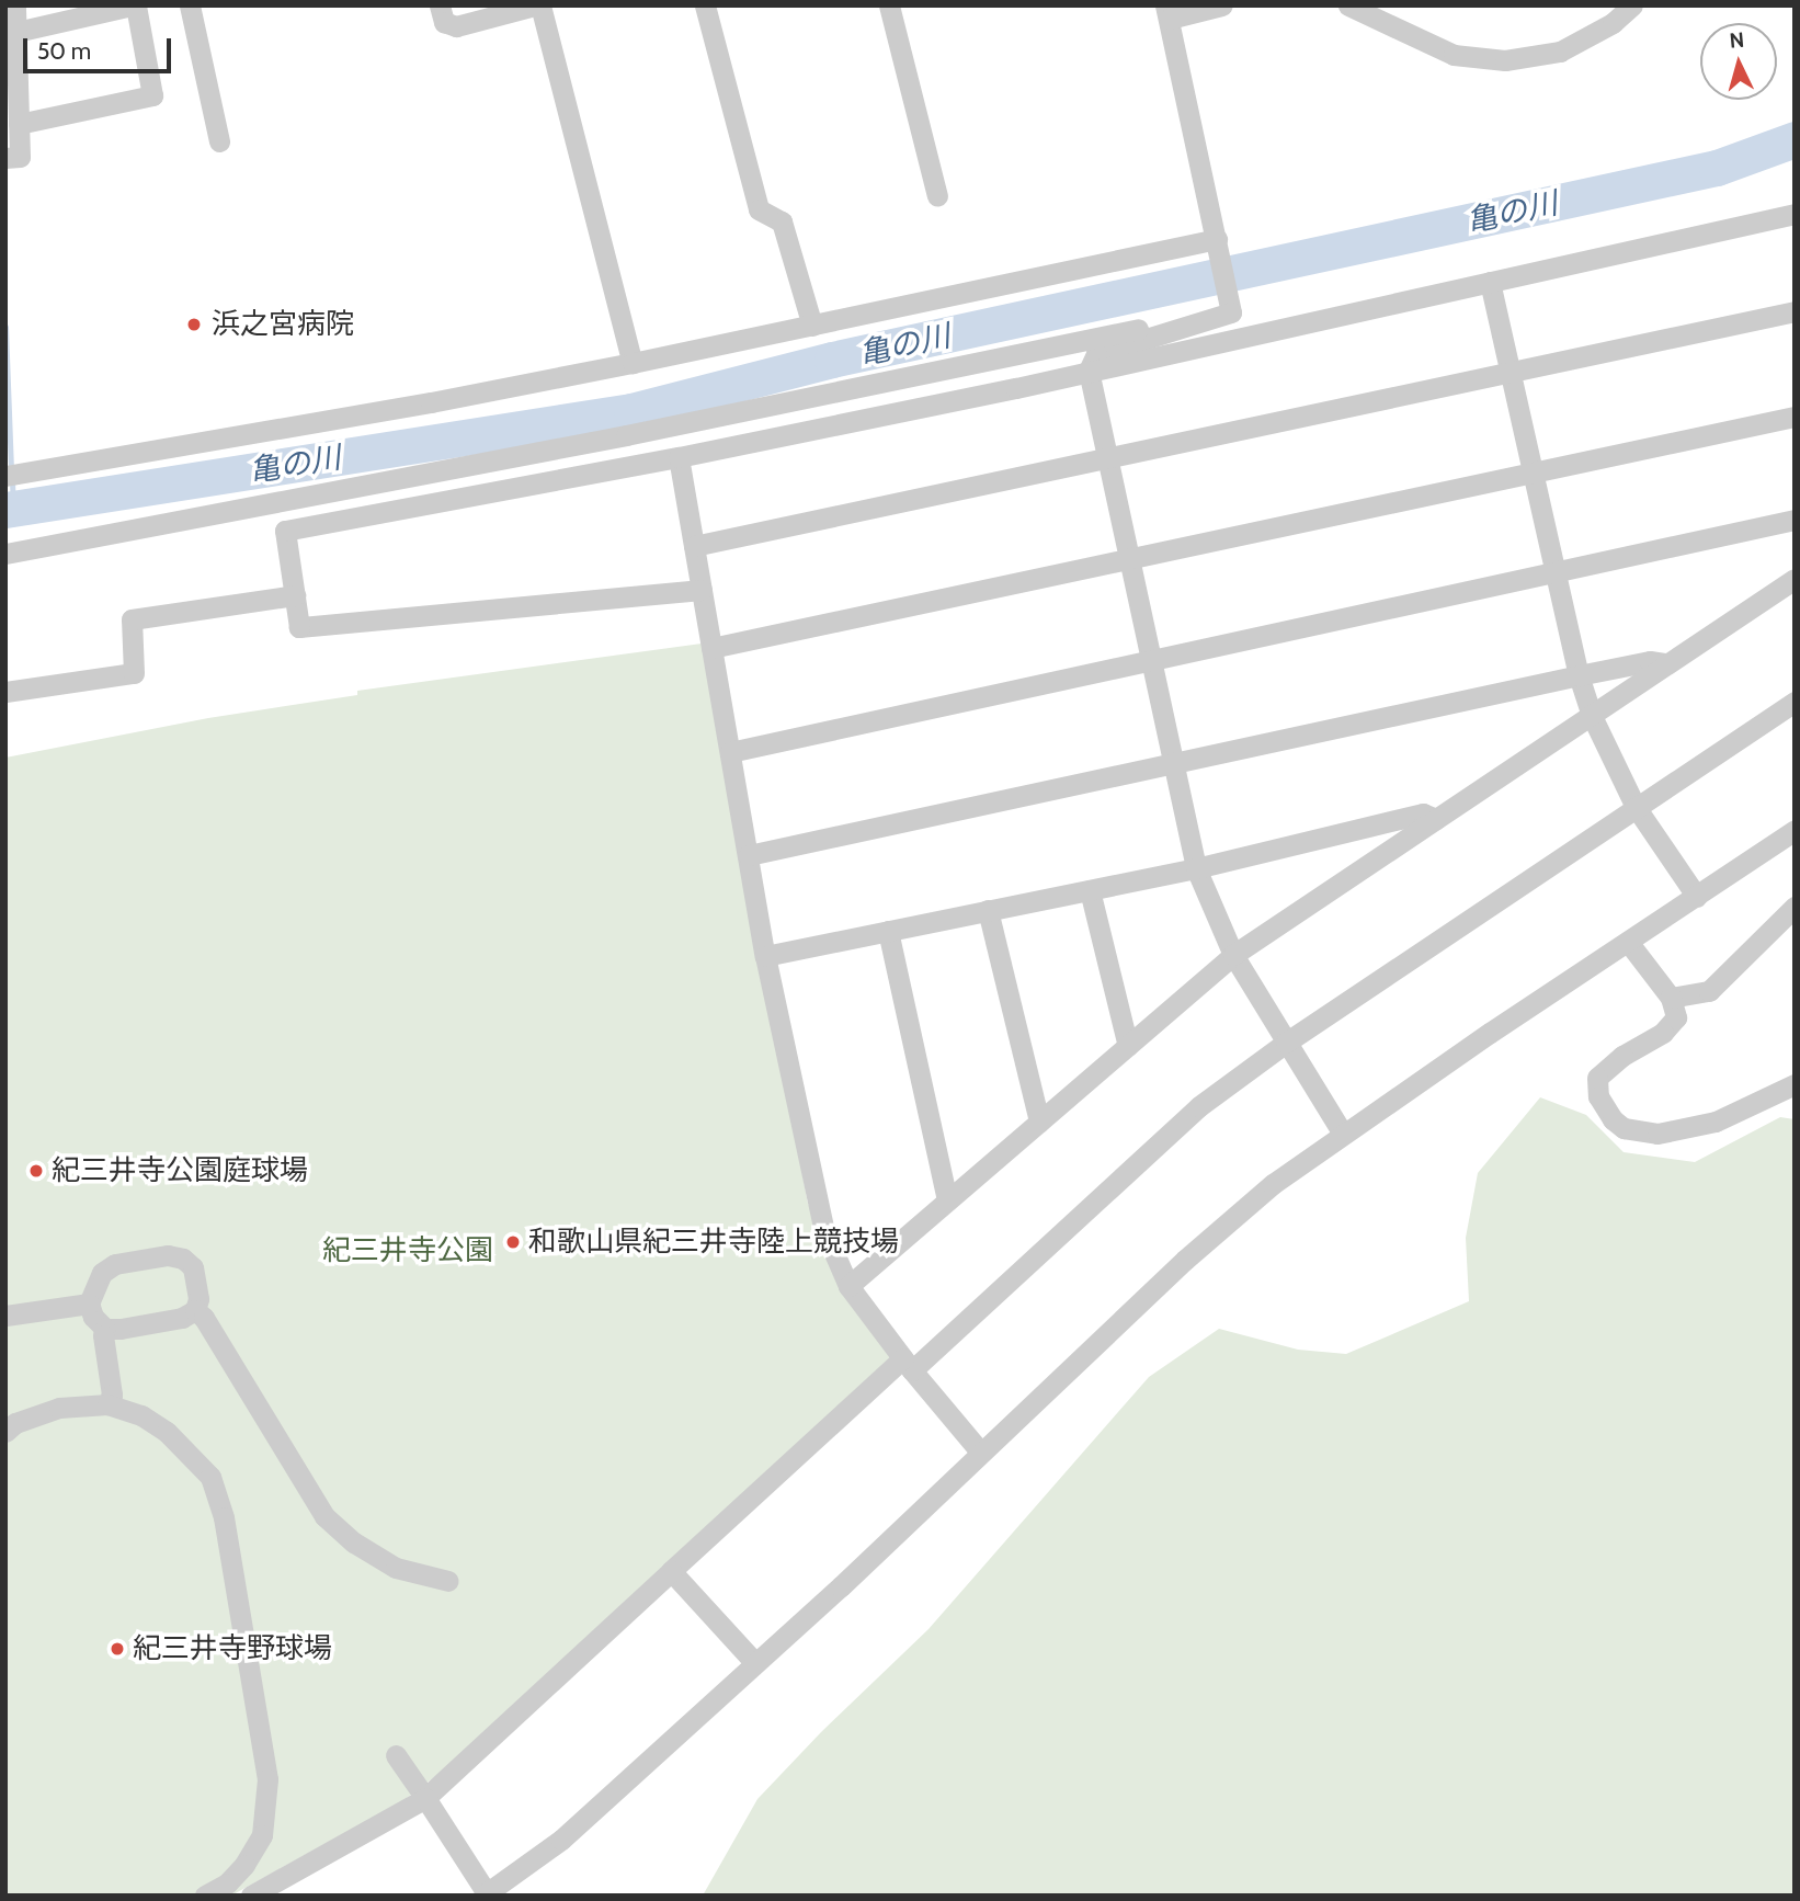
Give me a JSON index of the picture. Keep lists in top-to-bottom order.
{
  "water": ["亀の川"],
  "parks": ["紀三井寺公園"],
  "places": [
    "浜之宮病院",
    "紀三井寺公園庭球場",
    "和歌山県紀三井寺陸上競技場",
    "紀三井寺野球場"
  ],
  "scale_bar": "50 m",
  "north": "top"
}
